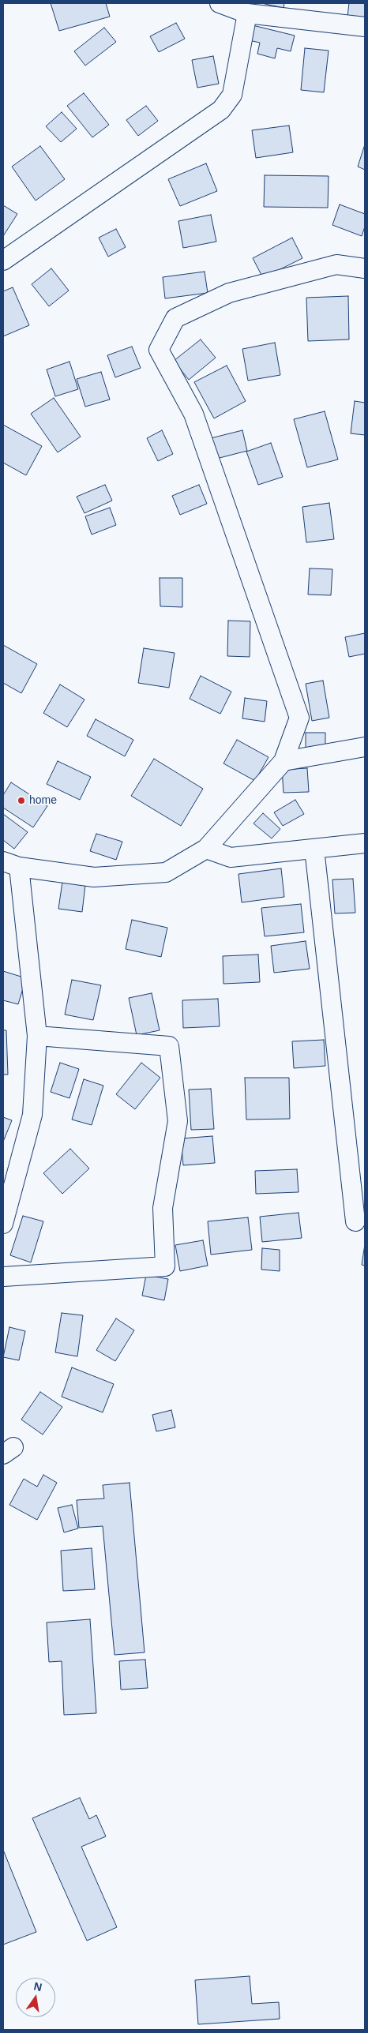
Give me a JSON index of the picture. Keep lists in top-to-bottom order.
{
  "places": ["home"],
  "north": "top"
}
